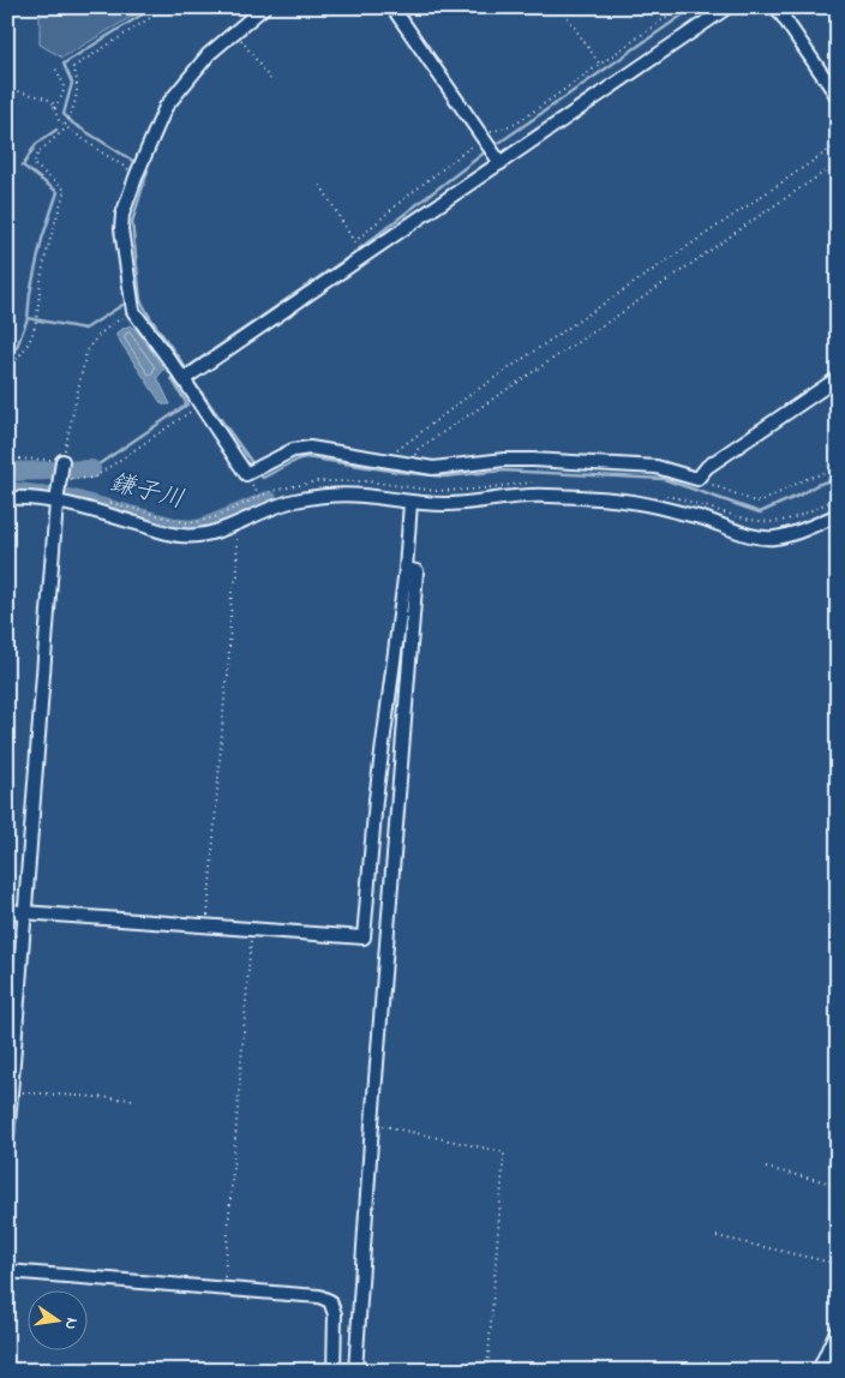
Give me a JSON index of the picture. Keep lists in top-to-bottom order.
{
  "water": ["鎌子川"],
  "north": "right"
}
